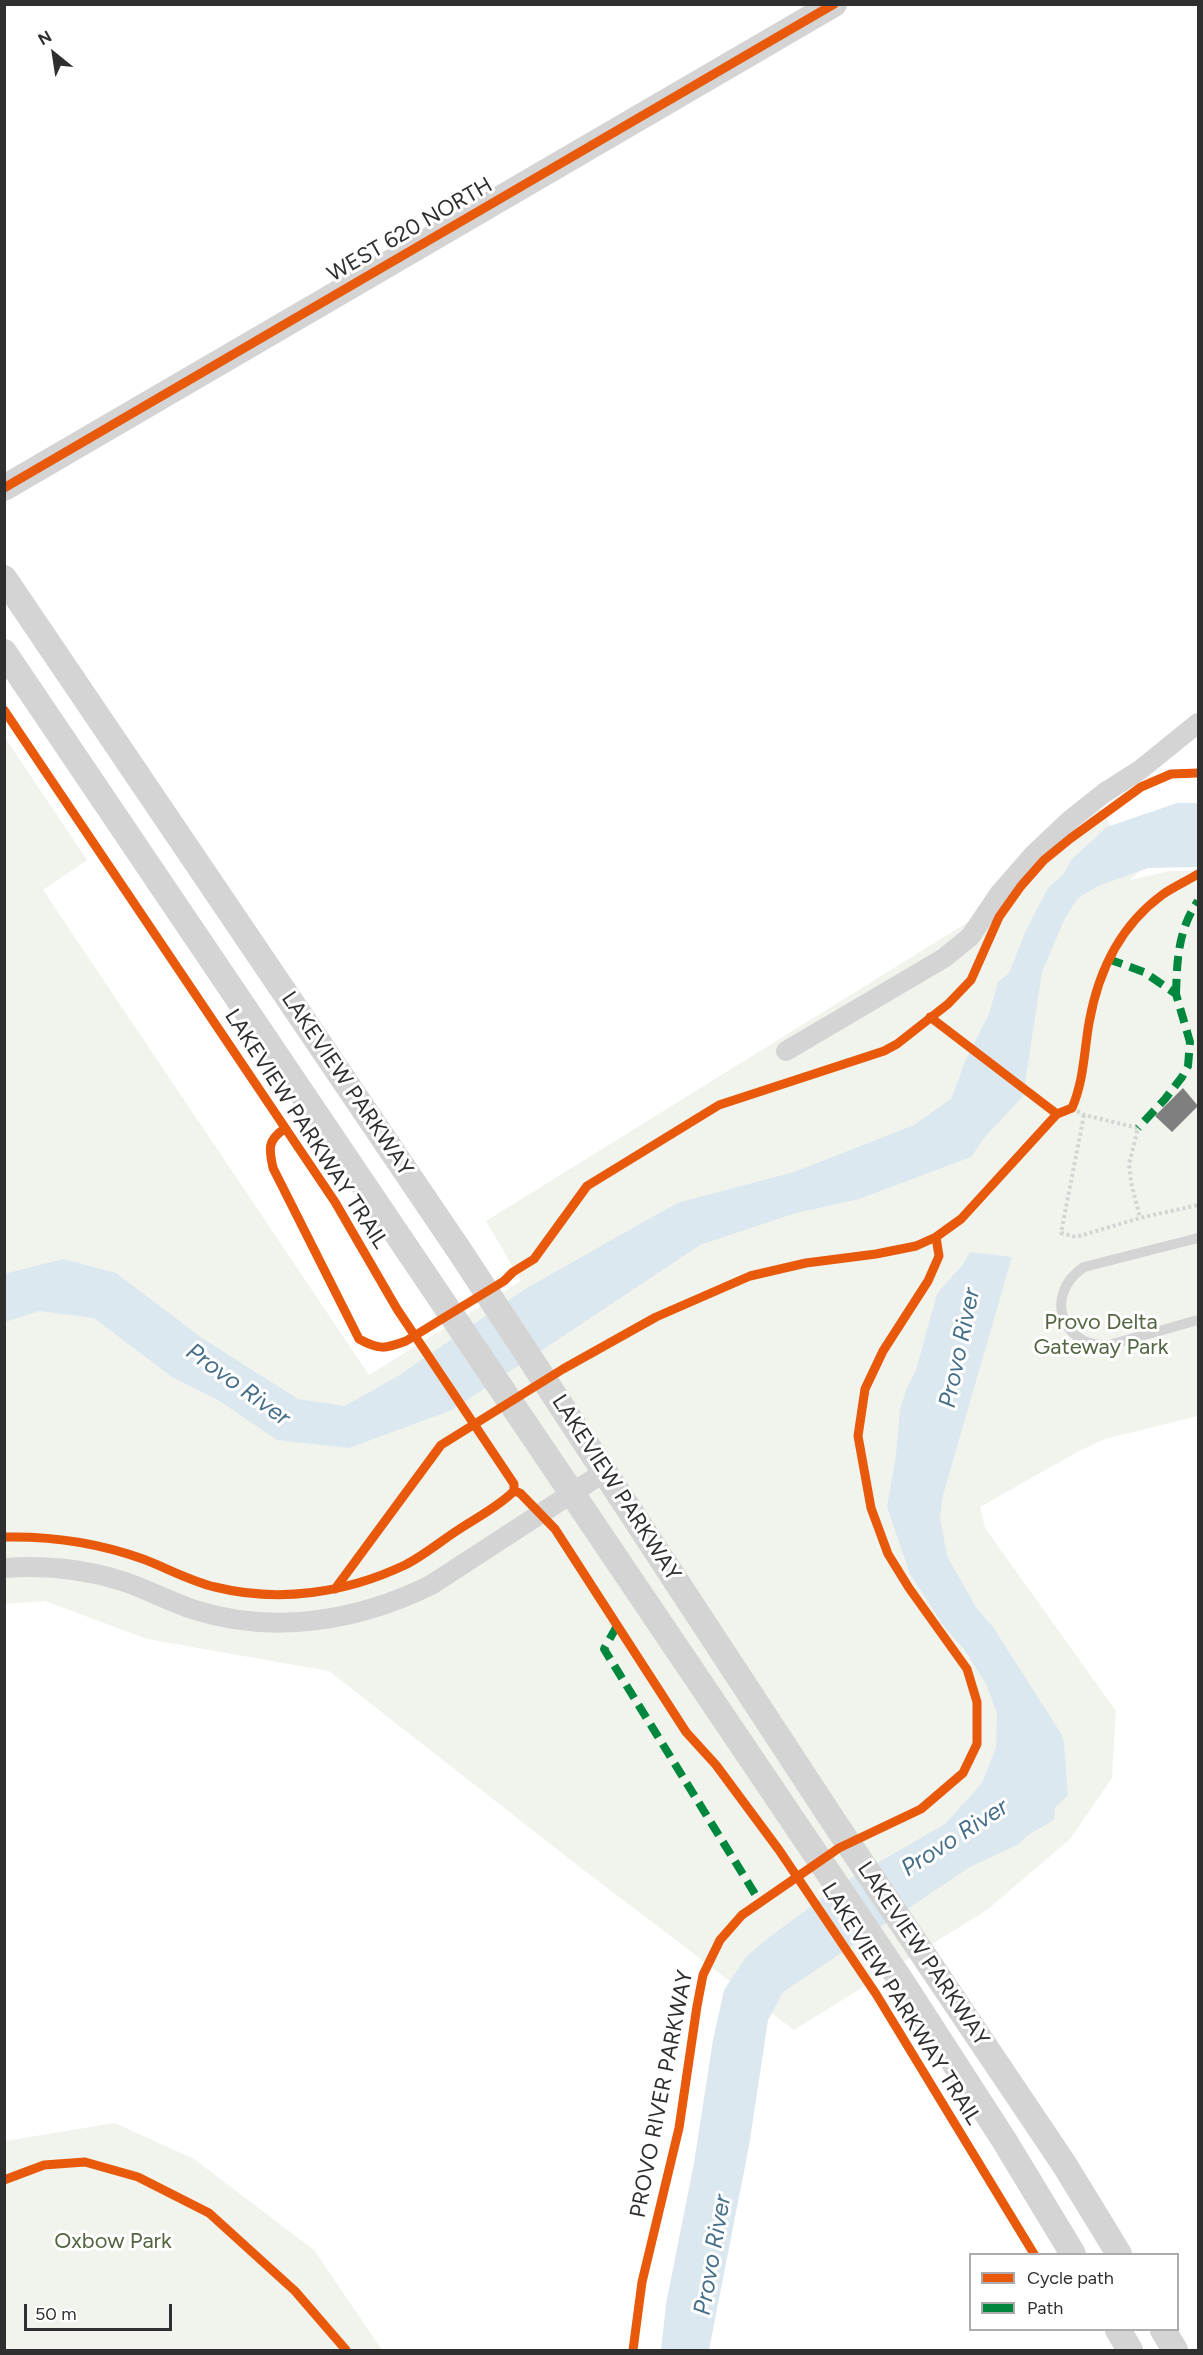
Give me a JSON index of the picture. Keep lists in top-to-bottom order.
{
  "streets": {
    "street": ["WEST 620 NORTH", "LAKEVIEW PARKWAY"],
    "cycle path": ["LAKEVIEW PARKWAY TRAIL", "PROVO RIVER PARKWAY"]
  },
  "water": ["Provo River"],
  "parks": ["Provo Delta Gateway Park", "Oxbow Park"],
  "legend": ["Cycle path", "Path"],
  "scale_bar": "50 m",
  "north": "top left"
}
